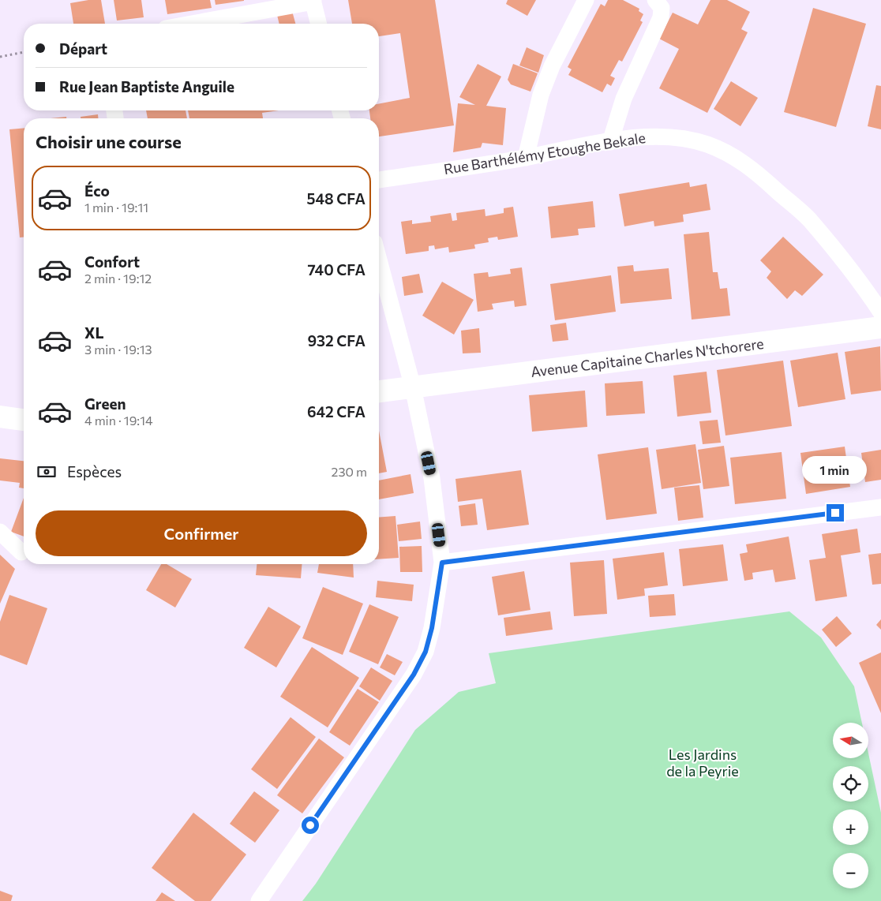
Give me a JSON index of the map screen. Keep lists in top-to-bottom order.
{
  "streets": {
    "main road": ["Avenue Capitaine Charles N'tchorere"],
    "street": ["Rue Barthélémy Etoughe Bekale"]
  },
  "parks": ["Les Jardins de la Peyrie"],
  "north": "left",
  "page": {
    "banner": ["Départ", "Rue Jean Baptiste Anguile"],
    "heading": "Choisir une course",
    "list": [
      {
        "name": "Éco",
        "note": "1 min · 19:11",
        "value": "548 CFA"
      },
      {
        "name": "Confort",
        "note": "2 min · 19:12",
        "value": "740 CFA"
      },
      {
        "name": "XL",
        "note": "3 min · 19:13",
        "value": "932 CFA"
      },
      {
        "name": "Green",
        "note": "4 min · 19:14",
        "value": "642 CFA"
      }
    ],
    "pay": ["Espèces", "230 m"],
    "bubble": "1 min",
    "buttons": "Confirmer",
    "map_buttons": ["+", "−"]
  }
}
